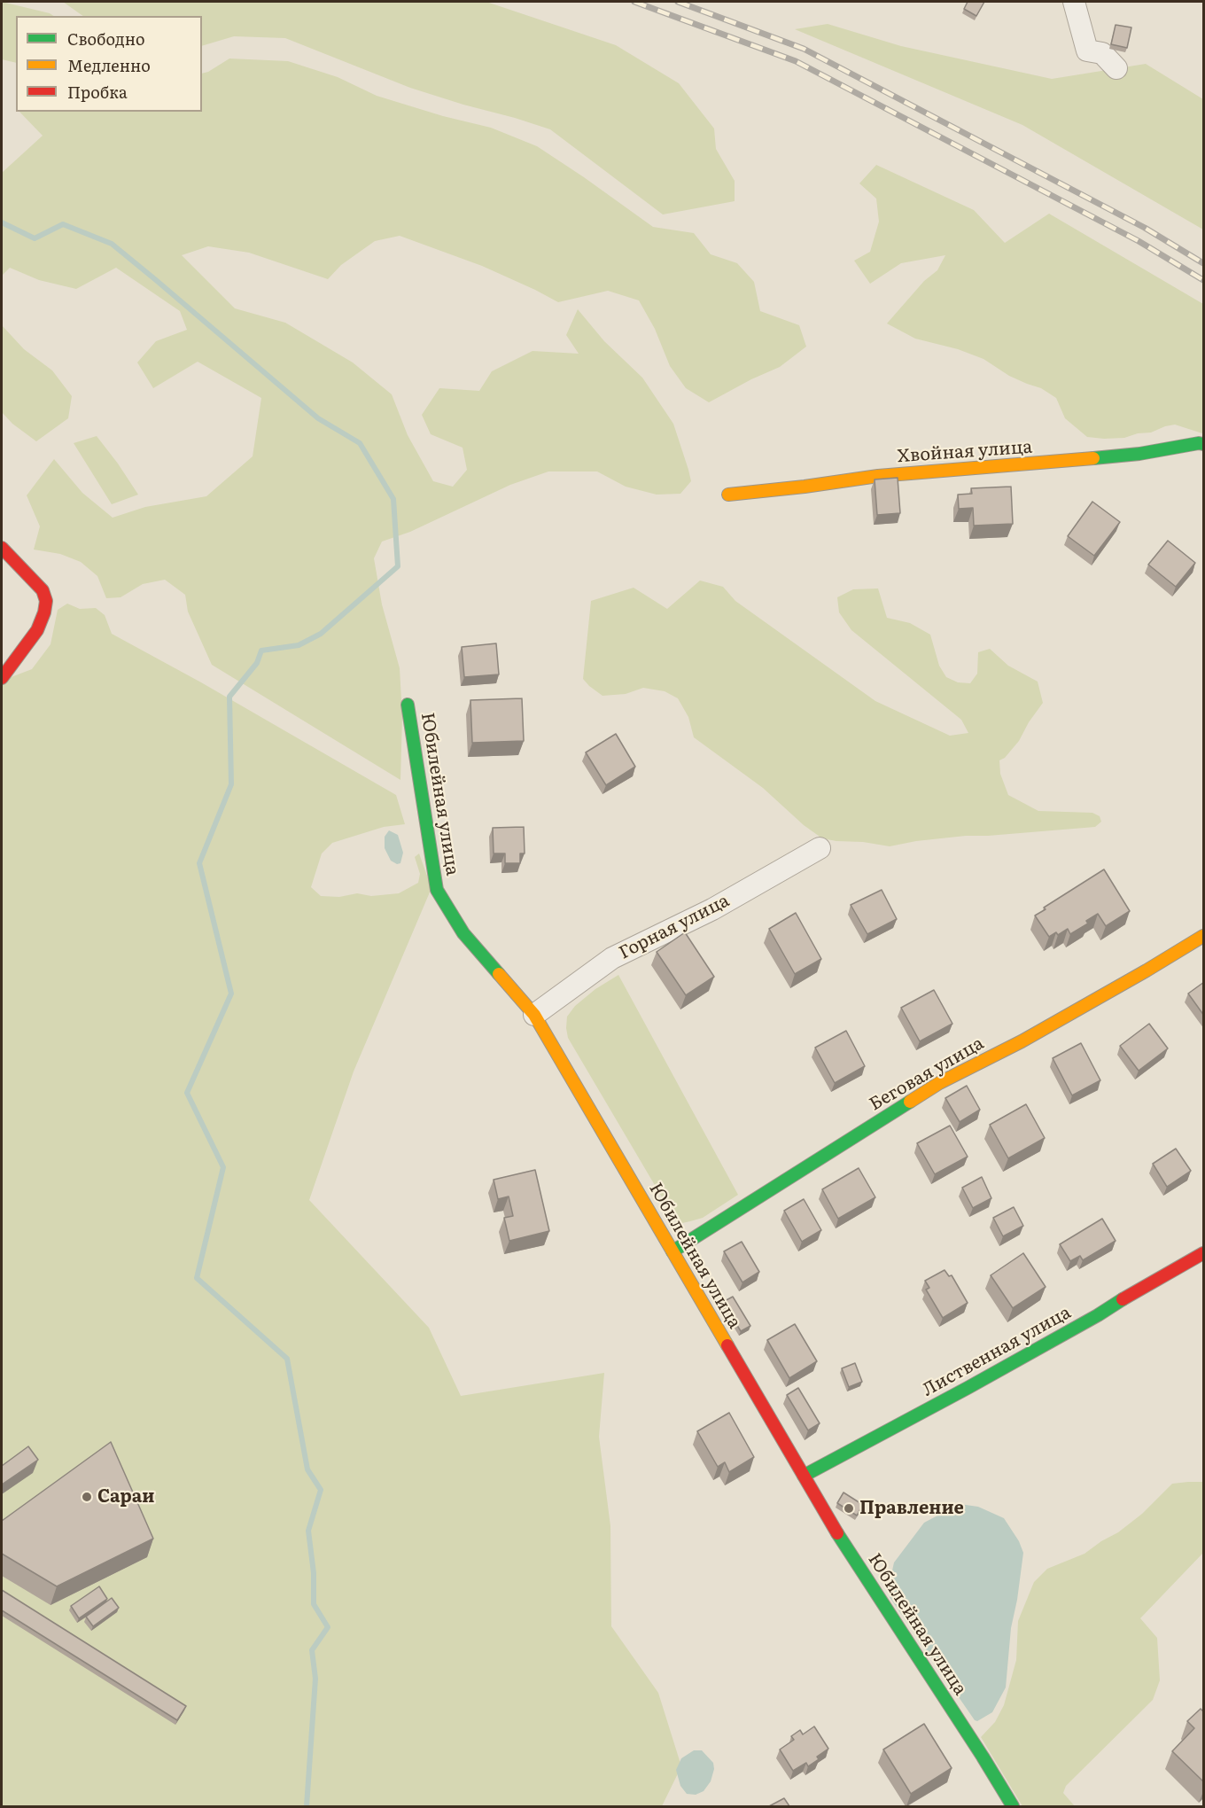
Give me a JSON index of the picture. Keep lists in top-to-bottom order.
{
  "streets": {
    "street": [
      "Хвойная улица",
      "Юбилейная улица",
      "Горная улица",
      "Беговая улица",
      "Лиственная улица"
    ]
  },
  "crossings": [
    ["Юбилейная улица", "Горная улица"],
    ["Юбилейная улица", "Беговая улица"],
    ["Юбилейная улица", "Лиственная улица"]
  ],
  "places": ["Сараи", "Правление"],
  "legend": ["Свободно", "Медленно", "Пробка"]
}
